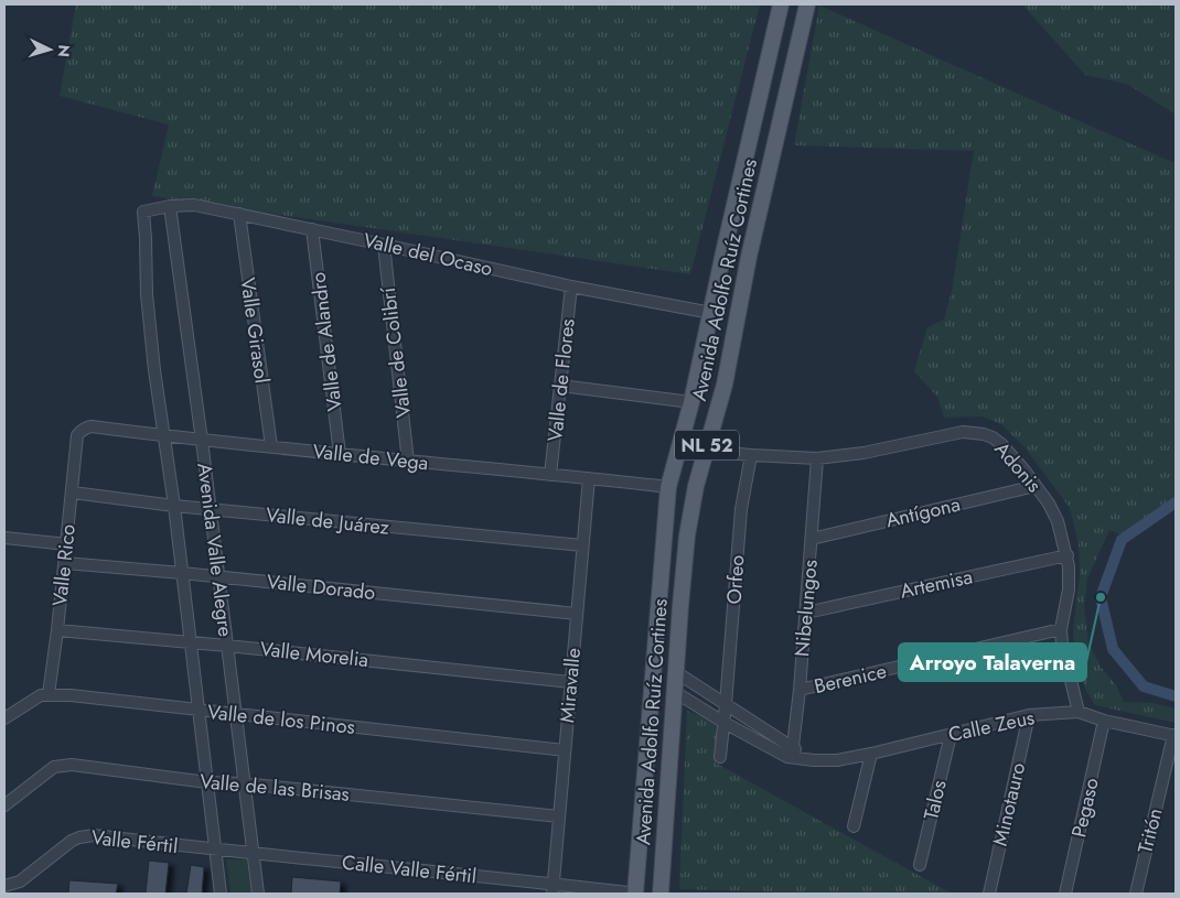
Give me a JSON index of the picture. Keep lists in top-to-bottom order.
{
  "streets": {
    "main road": ["Avenida Adolfo Ruíz Cortines", "NL 52"],
    "street": [
      "Valle del Ocaso",
      "Valle Girasol",
      "Valle de Alandro",
      "Valle de Colibrí",
      "Valle de Flores",
      "Valle de Vega",
      "Adonis",
      "Antígona",
      "Valle de Juárez",
      "Avenida Valle Alegre",
      "Valle Rico",
      "Orfeo",
      "Artemisa",
      "Valle Dorado",
      "Nibelungos",
      "Valle Morelia",
      "Berenice",
      "Miravalle",
      "Valle de los Pinos",
      "Calle Zeus",
      "Valle de las Brisas",
      "Talos",
      "Minotauro",
      "Pegaso",
      "Tritón",
      "Valle Fértil",
      "Calle Valle Fértil"
    ]
  },
  "crossings": [
    ["Valle del Ocaso", "Avenida Adolfo Ruíz Cortines"],
    ["Valle del Ocaso", "Valle Girasol"],
    ["Valle del Ocaso", "Valle de Alandro"],
    ["Valle del Ocaso", "Valle de Colibrí"],
    ["Valle del Ocaso", "Valle de Flores"],
    ["Valle del Ocaso", "Avenida Valle Alegre"],
    ["Avenida Adolfo Ruíz Cortines", "Valle de Vega"],
    ["Avenida Adolfo Ruíz Cortines", "Adonis"],
    ["Avenida Adolfo Ruíz Cortines", "Calle Zeus"],
    ["Avenida Adolfo Ruíz Cortines", "Calle Valle Fértil"],
    ["Valle Girasol", "Valle de Vega"],
    ["Valle de Alandro", "Valle de Vega"],
    ["Valle de Colibrí", "Valle de Vega"],
    ["Valle de Flores", "Valle de Vega"],
    ["Valle de Vega", "Avenida Valle Alegre"],
    ["Valle de Vega", "Valle Rico"],
    ["Valle de Vega", "Miravalle"],
    ["Adonis", "Antígona"],
    ["Adonis", "Orfeo"],
    ["Adonis", "Artemisa"],
    ["Adonis", "Nibelungos"],
    ["Adonis", "Berenice"],
    ["Adonis", "Calle Zeus"],
    ["Antígona", "Nibelungos"],
    ["Valle de Juárez", "Avenida Valle Alegre"],
    ["Valle de Juárez", "Valle Rico"],
    ["Valle de Juárez", "Miravalle"],
    ["Avenida Valle Alegre", "Valle Dorado"],
    ["Avenida Valle Alegre", "Valle Morelia"],
    ["Avenida Valle Alegre", "Valle de los Pinos"],
    ["Avenida Valle Alegre", "Valle de las Brisas"],
    ["Avenida Valle Alegre", "Valle Fértil"],
    ["Avenida Valle Alegre", "Calle Valle Fértil"],
    ["Valle Rico", "Valle Dorado"],
    ["Valle Rico", "Valle Morelia"],
    ["Valle Rico", "Valle de los Pinos"],
    ["Orfeo", "Calle Zeus"],
    ["Artemisa", "Nibelungos"],
    ["Valle Dorado", "Miravalle"],
    ["Nibelungos", "Berenice"],
    ["Nibelungos", "Calle Zeus"],
    ["Valle Morelia", "Miravalle"],
    ["Miravalle", "Valle de los Pinos"],
    ["Miravalle", "Valle de las Brisas"],
    ["Miravalle", "Calle Valle Fértil"],
    ["Calle Zeus", "Talos"],
    ["Calle Zeus", "Minotauro"],
    ["Calle Zeus", "Pegaso"],
    ["Calle Zeus", "Tritón"],
    ["Valle Fértil", "Calle Valle Fértil"]
  ],
  "places": ["Arroyo Talaverna"],
  "north": "right"
}
